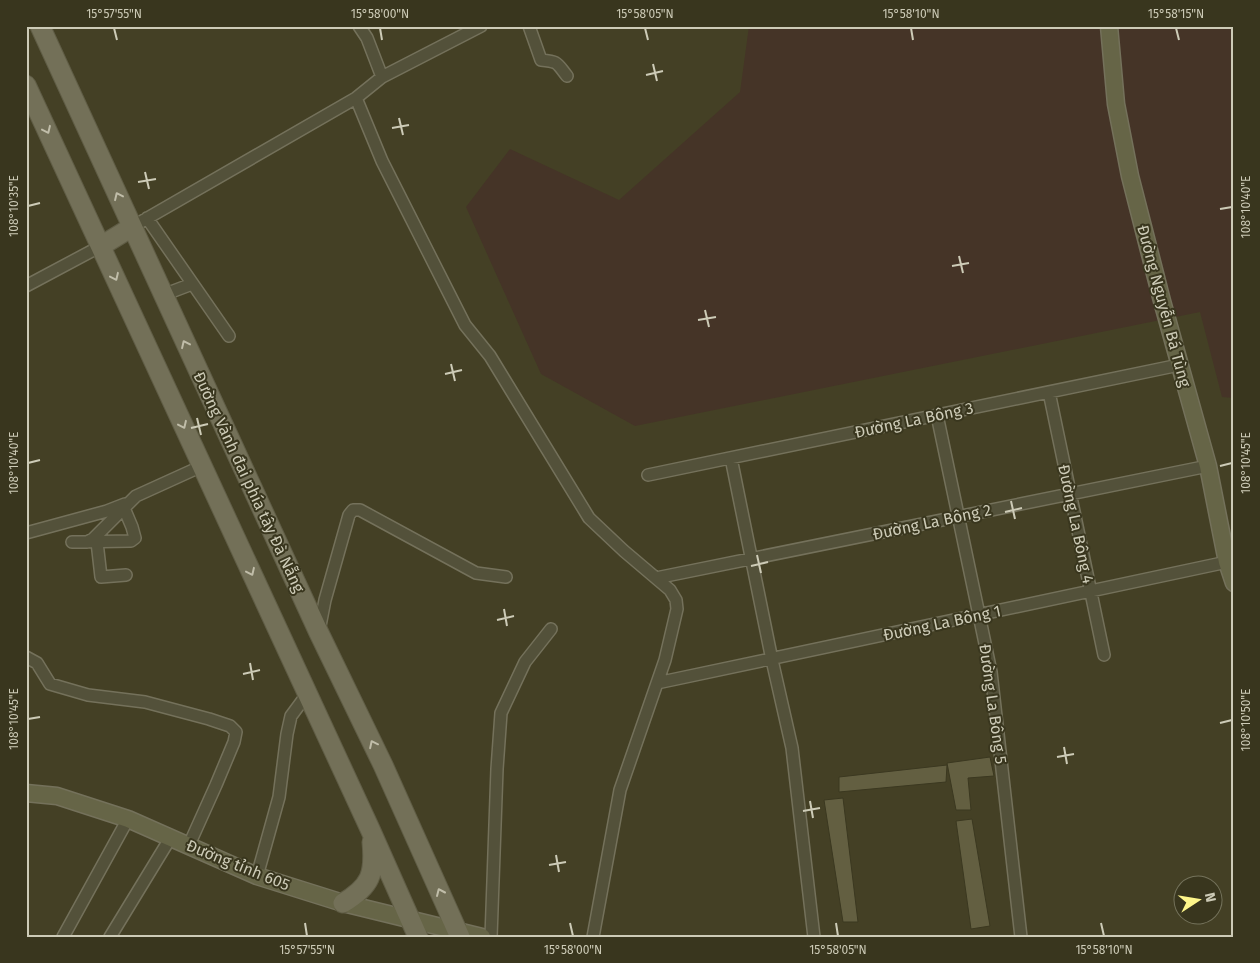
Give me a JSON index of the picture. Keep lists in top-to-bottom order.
{
  "streets": {
    "main road": ["Đường Nguyễn Bá Tùng", "Đường Vành đai phía tây Đà Nẵng", "Đường tỉnh 605"],
    "street": [
      "Đường La Bông 3",
      "Đường La Bông 2",
      "Đường La Bông 4",
      "Đường La Bông 1",
      "Đường La Bông 5"
    ]
  },
  "crossings": [
    ["Đường Nguyễn Bá Tùng", "Đường La Bông 3"],
    ["Đường Nguyễn Bá Tùng", "Đường La Bông 2"],
    ["Đường Nguyễn Bá Tùng", "Đường La Bông 1"],
    ["Đường La Bông 3", "Đường La Bông 4"],
    ["Đường La Bông 3", "Đường La Bông 5"],
    ["Đường Vành đai phía tây Đà Nẵng", "Đường tỉnh 605"],
    ["Đường La Bông 2", "Đường La Bông 4"],
    ["Đường La Bông 2", "Đường La Bông 5"],
    ["Đường La Bông 4", "Đường La Bông 1"],
    ["Đường La Bông 1", "Đường La Bông 5"]
  ],
  "north": "right",
  "coordinates": [
    "15°57'55\"N",
    "15°58'00\"N",
    "15°58'05\"N",
    "15°58'10\"N",
    "15°58'15\"N",
    "108°10'35\"E",
    "108°10'40\"E",
    "108°10'45\"E",
    "108°10'50\"E"
  ]
}
